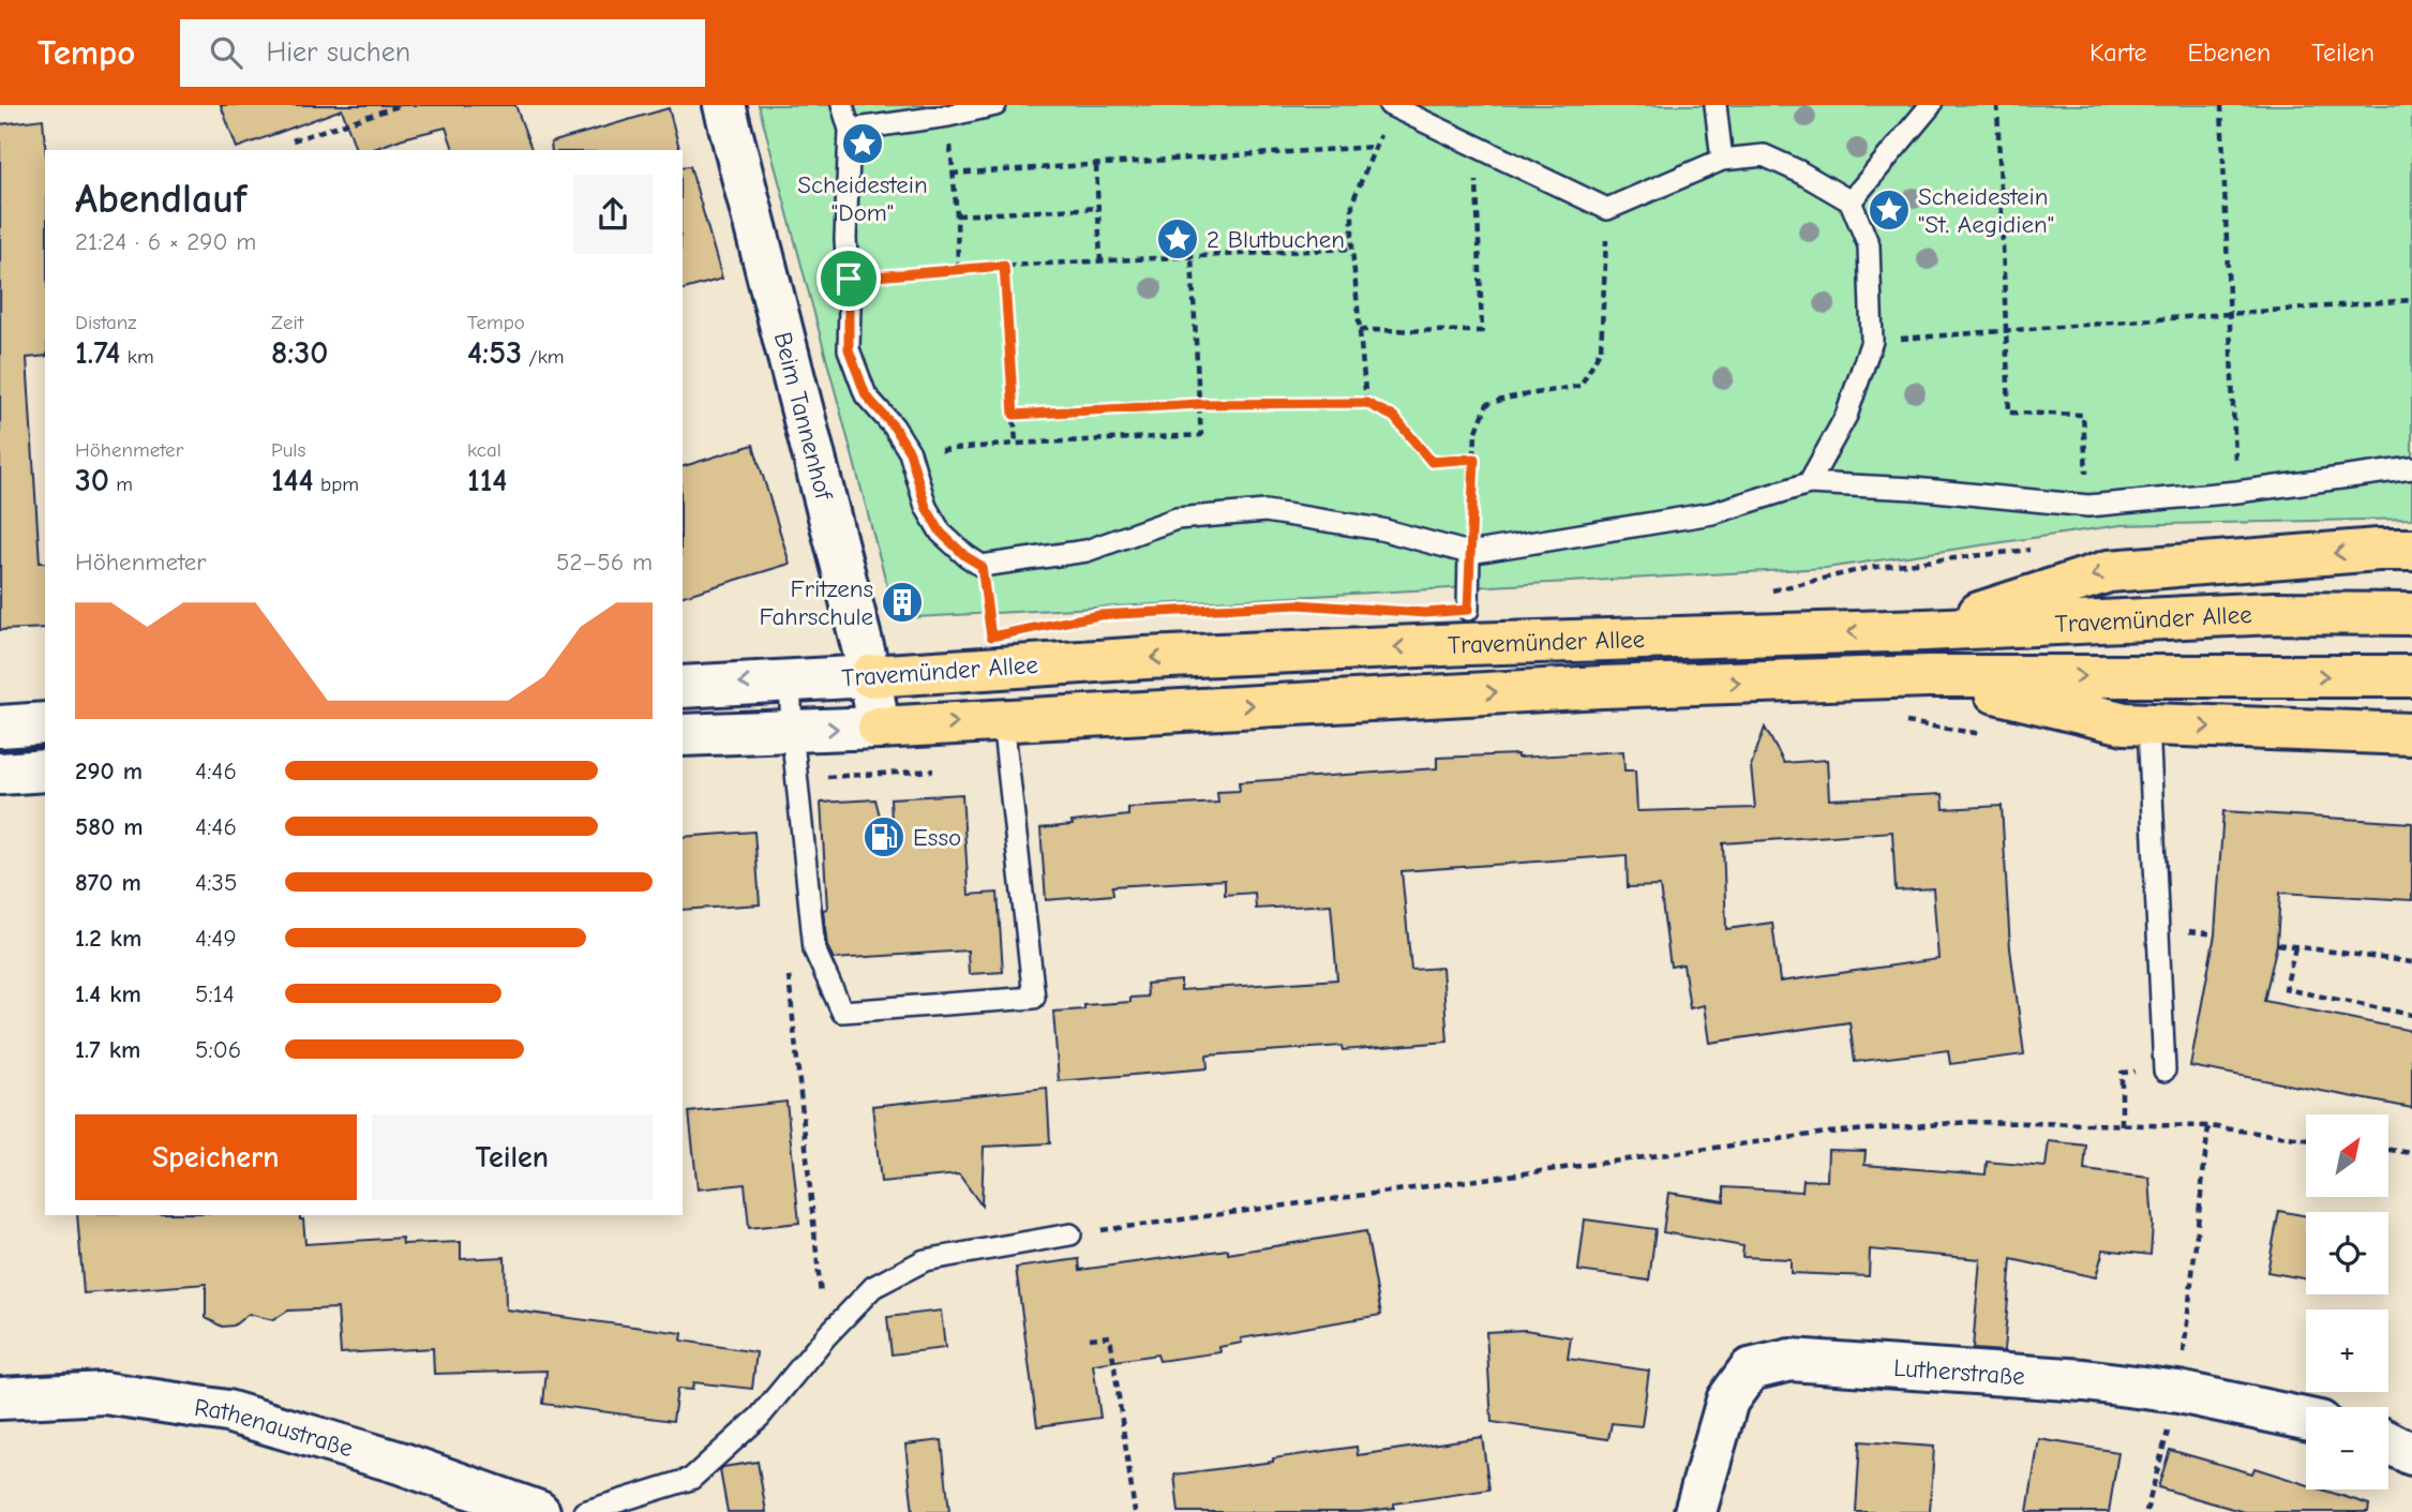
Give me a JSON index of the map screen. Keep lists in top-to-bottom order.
{
  "streets": {
    "highway": ["Travemünder Allee"],
    "street": ["Beim Tannenhof", "Lutherstraße", "Rathenaustraße"]
  },
  "crossings": [
    ["Beim Tannenhof", "Travemünder Allee"]
  ],
  "places": {
    "place": ["Scheidestein \"Dom\"", "Scheidestein \"St. Aegidien\"", "2 Blutbuchen"],
    "building": ["Fritzens Fahrschule"],
    "fuel station": ["Esso"]
  },
  "north": "top right",
  "page": {
    "header": "Tempo",
    "search": "Hier suchen",
    "nav": ["Karte", "Ebenen", "Teilen"],
    "heading": ["Abendlauf", "21:24 · 6 × 290 m"],
    "stats": [
      ["Distanz", "1.74 km"],
      ["Zeit", "8:30"],
      ["Tempo", "4:53 /km"],
      ["Höhenmeter", "30 m"],
      ["Puls", "144 bpm"],
      ["kcal", "114"]
    ],
    "chart": ["Höhenmeter", "52–56 m"],
    "list": [
      {
        "name": "290 m",
        "note": "4:46"
      },
      {
        "name": "580 m",
        "note": "4:46"
      },
      {
        "name": "870 m",
        "note": "4:35"
      },
      {
        "name": "1.2 km",
        "note": "4:49"
      },
      {
        "name": "1.4 km",
        "note": "5:14"
      },
      {
        "name": "1.7 km",
        "note": "5:06"
      }
    ],
    "buttons": ["Speichern", "Teilen"],
    "map_buttons": ["+", "−"]
  }
}
